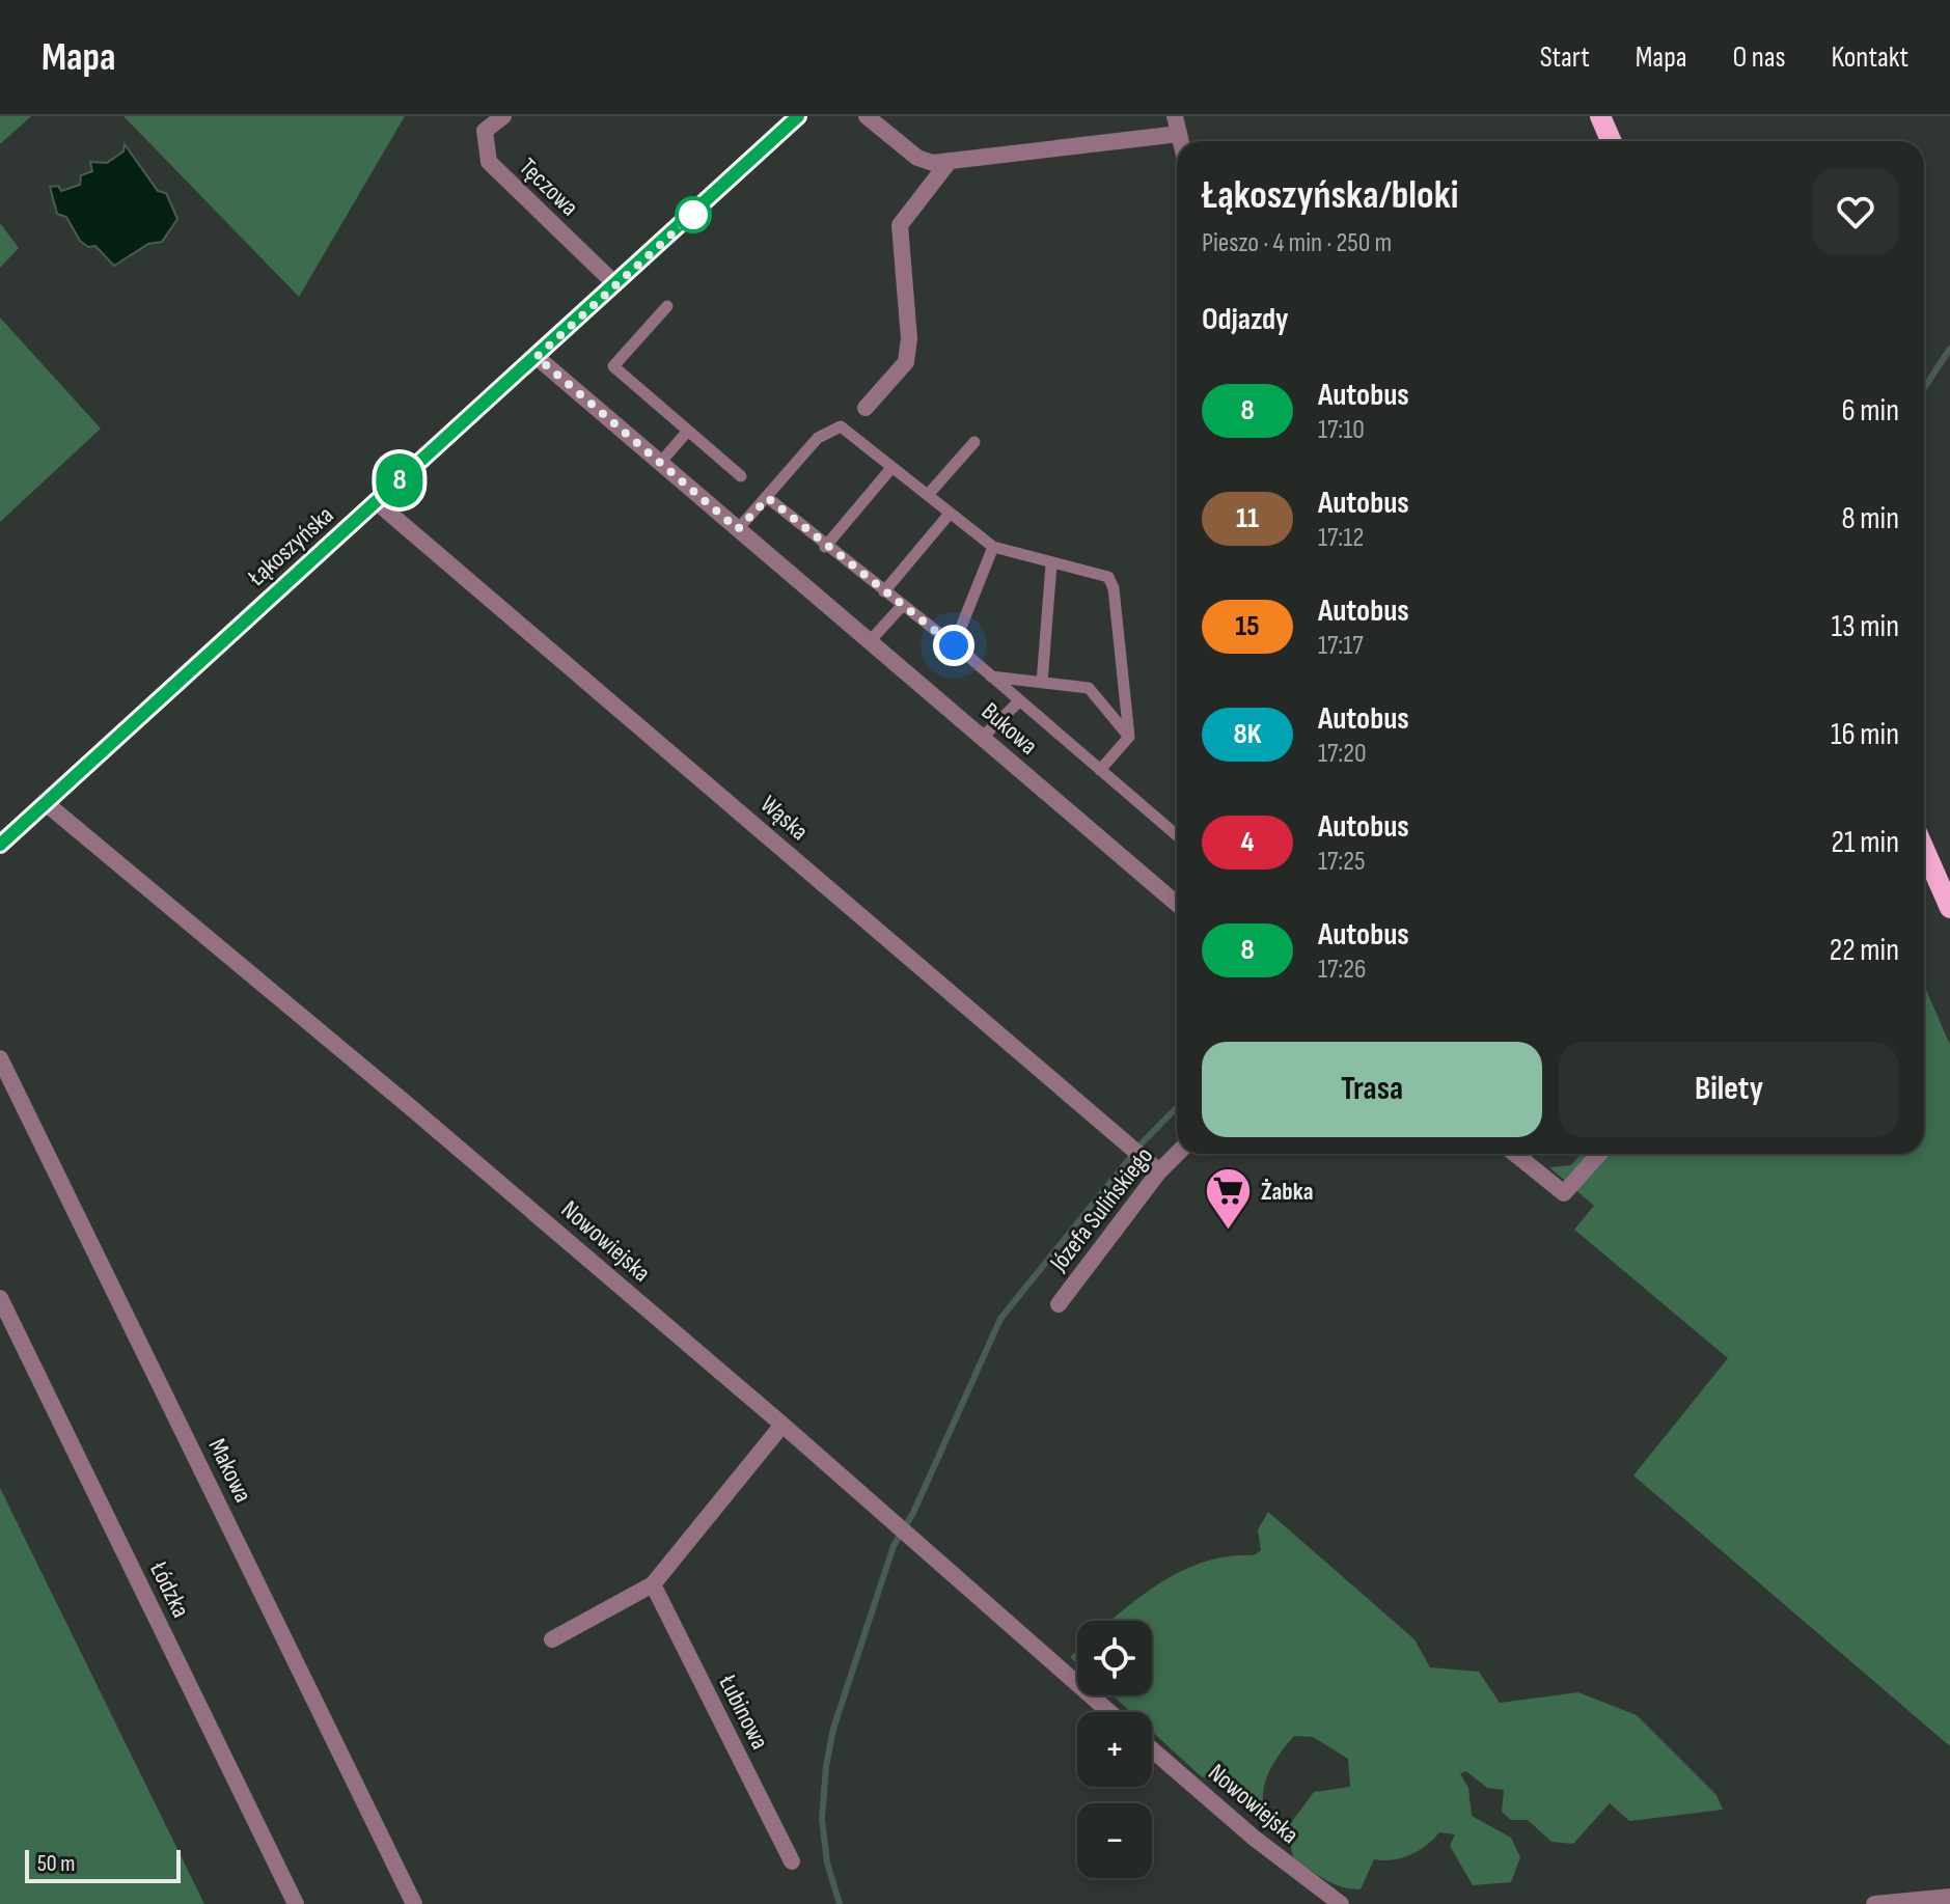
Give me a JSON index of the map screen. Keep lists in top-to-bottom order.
{
  "streets": {
    "street": [
      "Tęczowa",
      "Łąkoszyńska",
      "Bukowa",
      "Wąska",
      "Józefa Sulińskiego",
      "Nowowiejska",
      "Makowa",
      "Łódzka",
      "Łubinowa"
    ]
  },
  "crossings": [
    ["Tęczowa", "Łąkoszyńska"],
    ["Łąkoszyńska", "Bukowa"],
    ["Łąkoszyńska", "Wąska"],
    ["Łąkoszyńska", "Nowowiejska"],
    ["Wąska", "Józefa Sulińskiego"]
  ],
  "places": {
    "supermarket": ["Żabka"]
  },
  "lines": ["bus line 8"],
  "scale_bar": "50 m",
  "page": {
    "header": "Mapa",
    "nav": [
      "Start",
      "Mapa",
      "O nas",
      "Kontakt"
    ],
    "on_map": "8",
    "heading": [
      ["Łąkoszyńska/bloki", "Pieszo · 4 min · 250 m"],
      "Odjazdy"
    ],
    "list": [
      {
        "mark": "8",
        "name": "Autobus",
        "note": "17:10",
        "value": "6 min"
      },
      {
        "mark": "11",
        "name": "Autobus",
        "note": "17:12",
        "value": "8 min"
      },
      {
        "mark": "15",
        "name": "Autobus",
        "note": "17:17",
        "value": "13 min"
      },
      {
        "mark": "8K",
        "name": "Autobus",
        "note": "17:20",
        "value": "16 min"
      },
      {
        "mark": "4",
        "name": "Autobus",
        "note": "17:25",
        "value": "21 min"
      },
      {
        "mark": "8",
        "name": "Autobus",
        "note": "17:26",
        "value": "22 min"
      }
    ],
    "buttons": ["Trasa", "Bilety"],
    "map_buttons": ["+", "−"],
    "scale": "50 m"
  }
}
